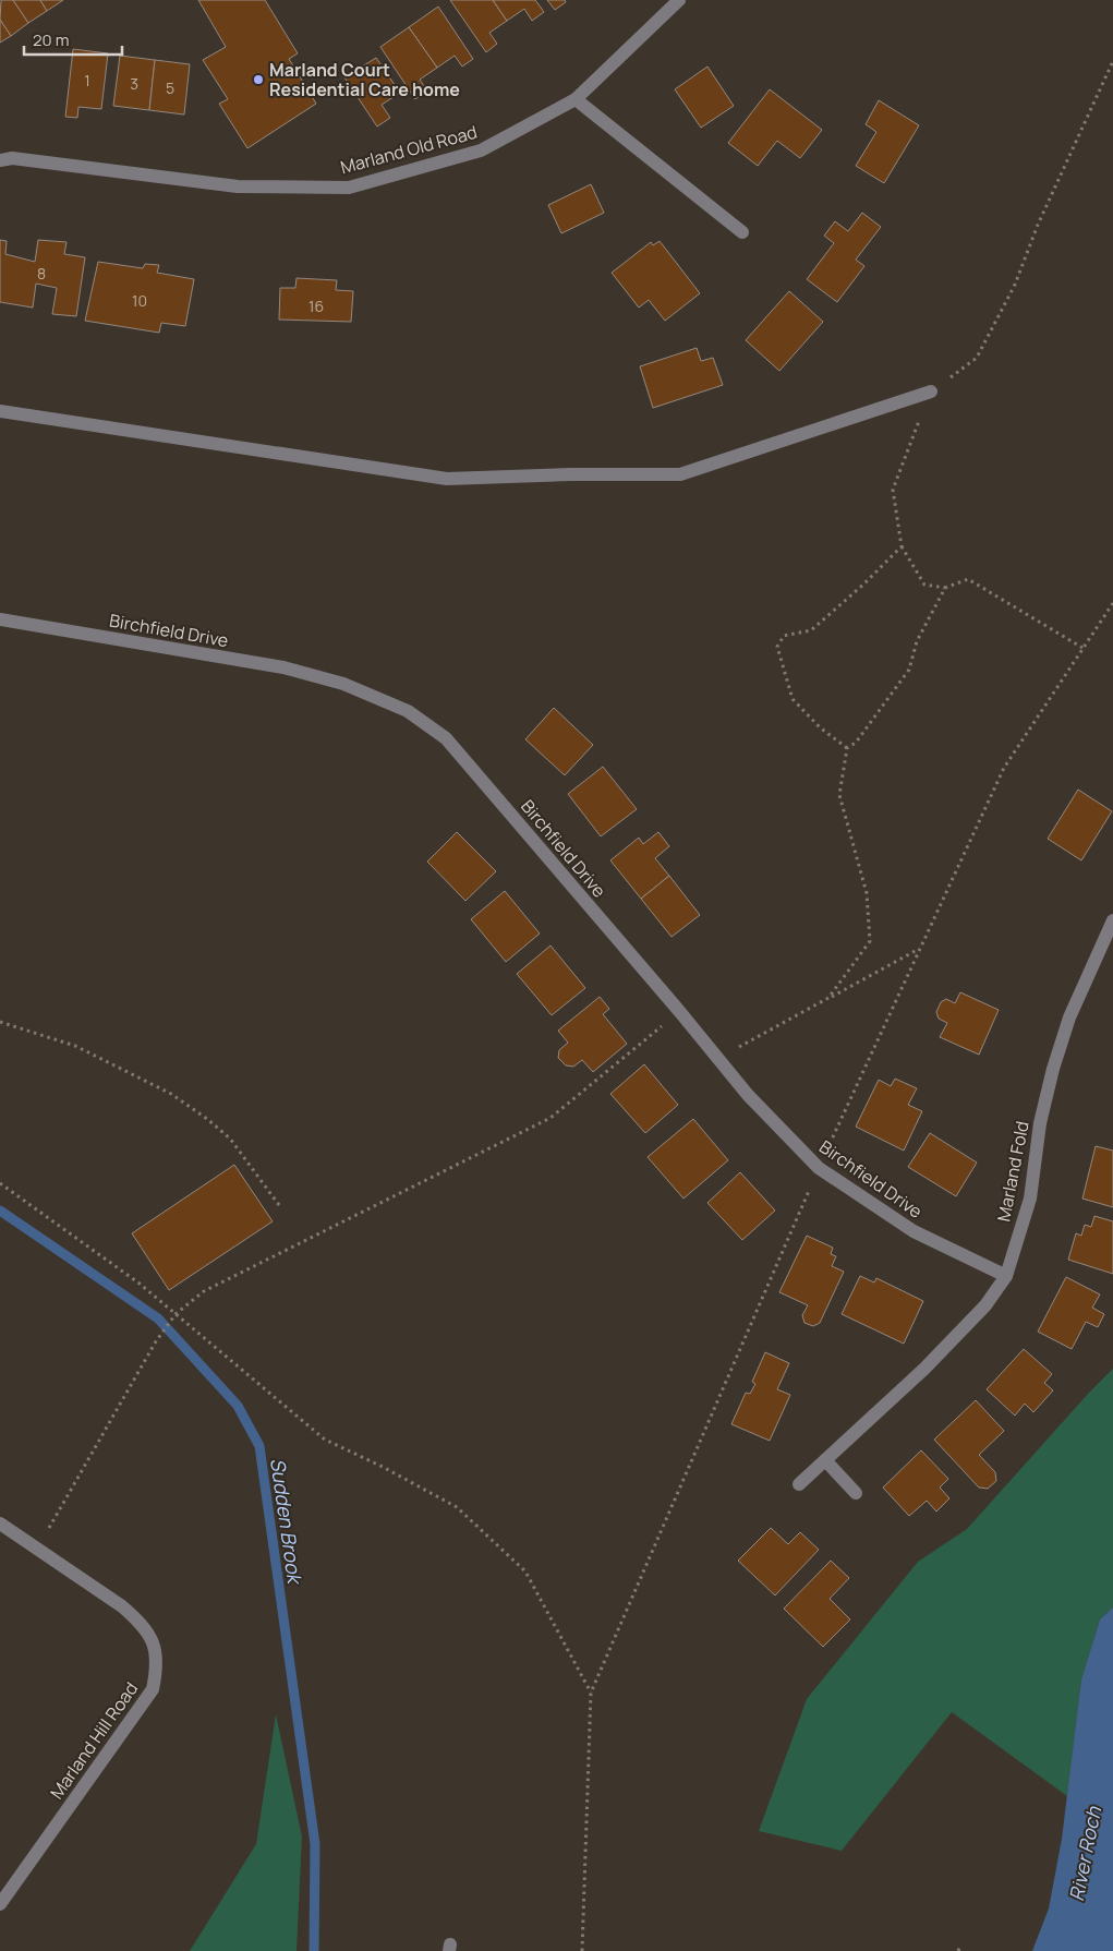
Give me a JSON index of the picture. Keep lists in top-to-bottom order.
{
  "streets": {
    "street": [
      "Marland Old Road",
      "Birchfield Drive",
      "Marland Fold",
      "Marland Hill Road"
    ]
  },
  "crossings": [
    ["Birchfield Drive", "Marland Fold"]
  ],
  "water": ["Sudden Brook", "River Roch"],
  "places": ["Marland Court Residential Care home"],
  "house_numbers": [
    "1",
    "3",
    "5",
    "8",
    "10",
    "16"
  ],
  "scale_bar": "20 m"
}
